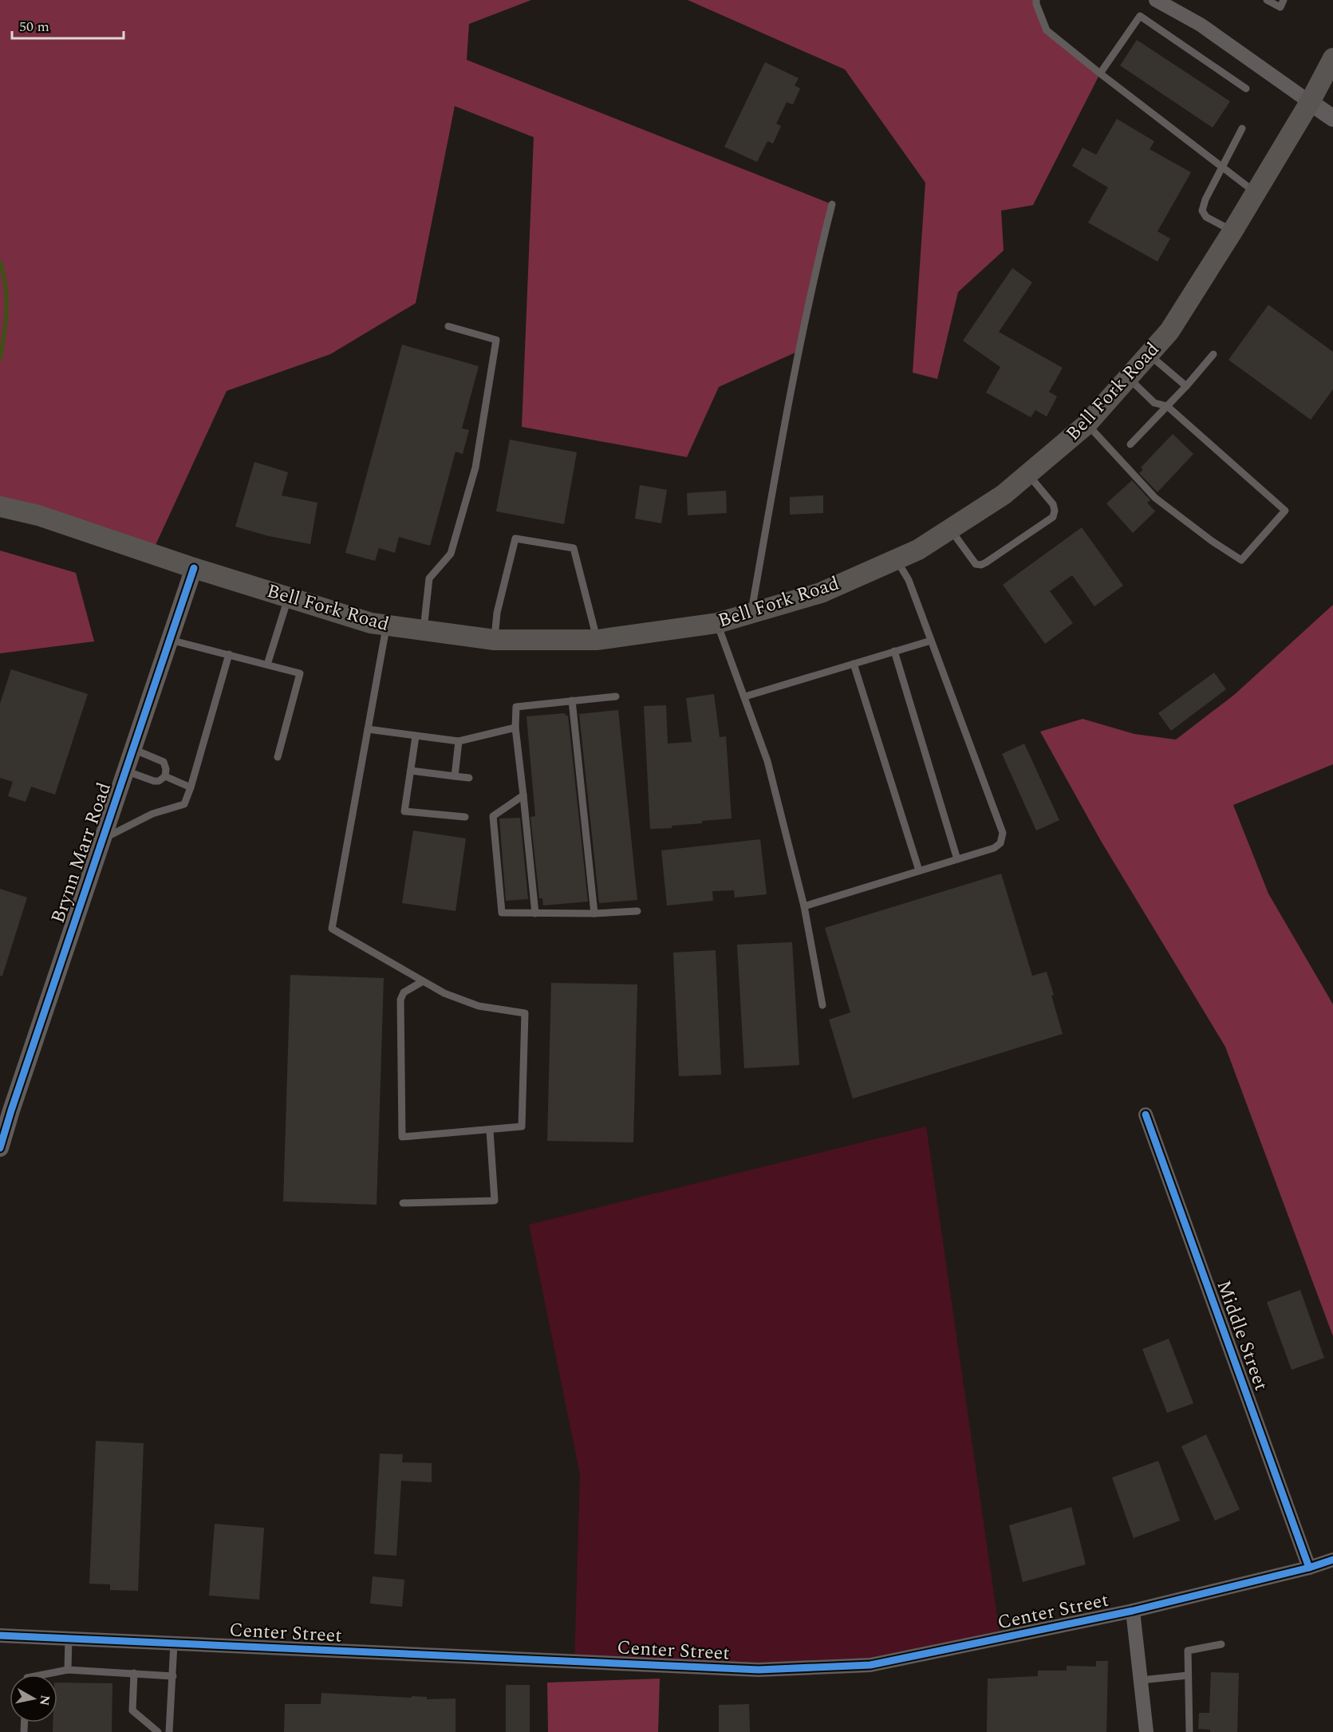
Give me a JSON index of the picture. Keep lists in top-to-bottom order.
{
  "streets": {
    "main road": ["Bell Fork Road"],
    "street": ["Brynn Marr Road", "Middle Street", "Center Street"]
  },
  "crossings": [
    ["Bell Fork Road", "Brynn Marr Road"],
    ["Middle Street", "Center Street"]
  ],
  "scale_bar": "50 m",
  "north": "right"
}
